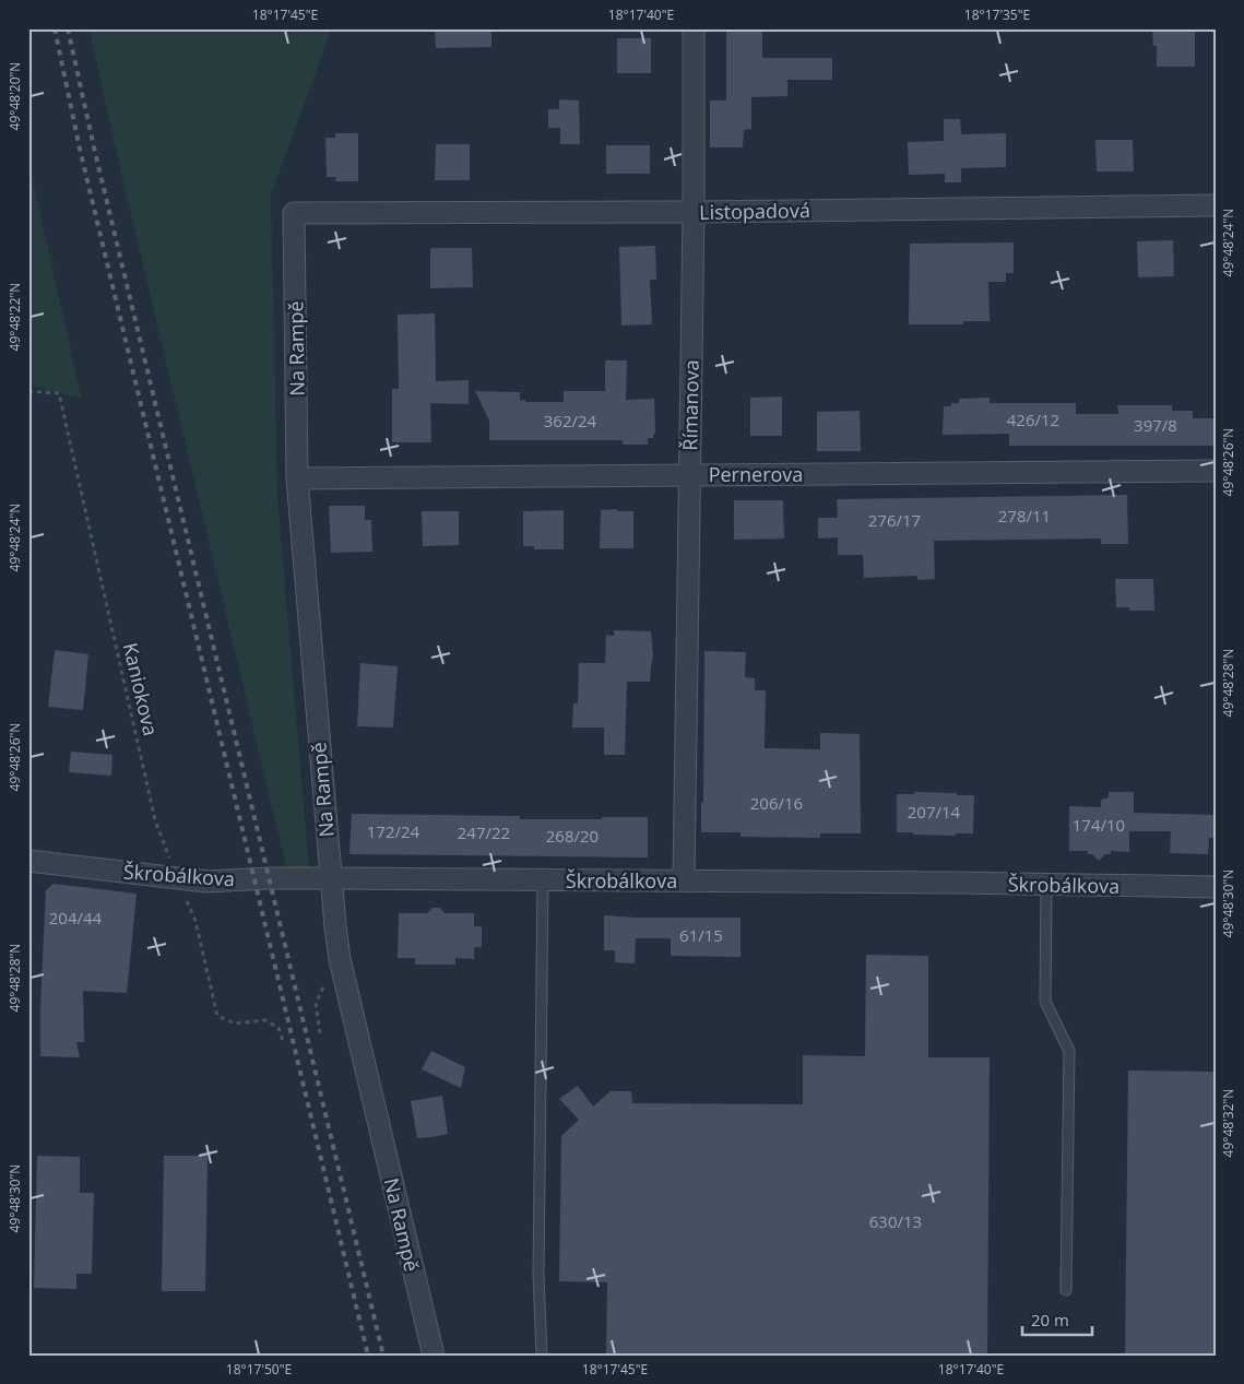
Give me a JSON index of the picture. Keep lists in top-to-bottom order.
{
  "streets": {
    "street": [
      "Listopadová",
      "Na Rampě",
      "Římanova",
      "Pernerova",
      "Škrobálkova"
    ],
    "path": ["Kaniokova"]
  },
  "crossings": [
    ["Listopadová", "Na Rampě"],
    ["Listopadová", "Římanova"],
    ["Na Rampě", "Pernerova"],
    ["Na Rampě", "Škrobálkova"],
    ["Římanova", "Pernerova"],
    ["Římanova", "Škrobálkova"],
    ["Kaniokova", "Škrobálkova"]
  ],
  "house_numbers": [
    "426/12",
    "362/24",
    "397/8",
    "278/11",
    "276/17",
    "206/16",
    "207/14",
    "174/10",
    "172/24",
    "247/22",
    "268/20",
    "204/44",
    "61/15",
    "630/13"
  ],
  "scale_bar": "20 m",
  "coordinates": [
    "18°17'45\"E",
    "18°17'40\"E",
    "18°17'35\"E",
    "49°48'20\"N",
    "49°48'24\"N",
    "49°48'22\"N",
    "49°48'26\"N",
    "49°48'28\"N",
    "49°48'30\"N",
    "49°48'32\"N",
    "18°17'50\"E"
  ]
}
